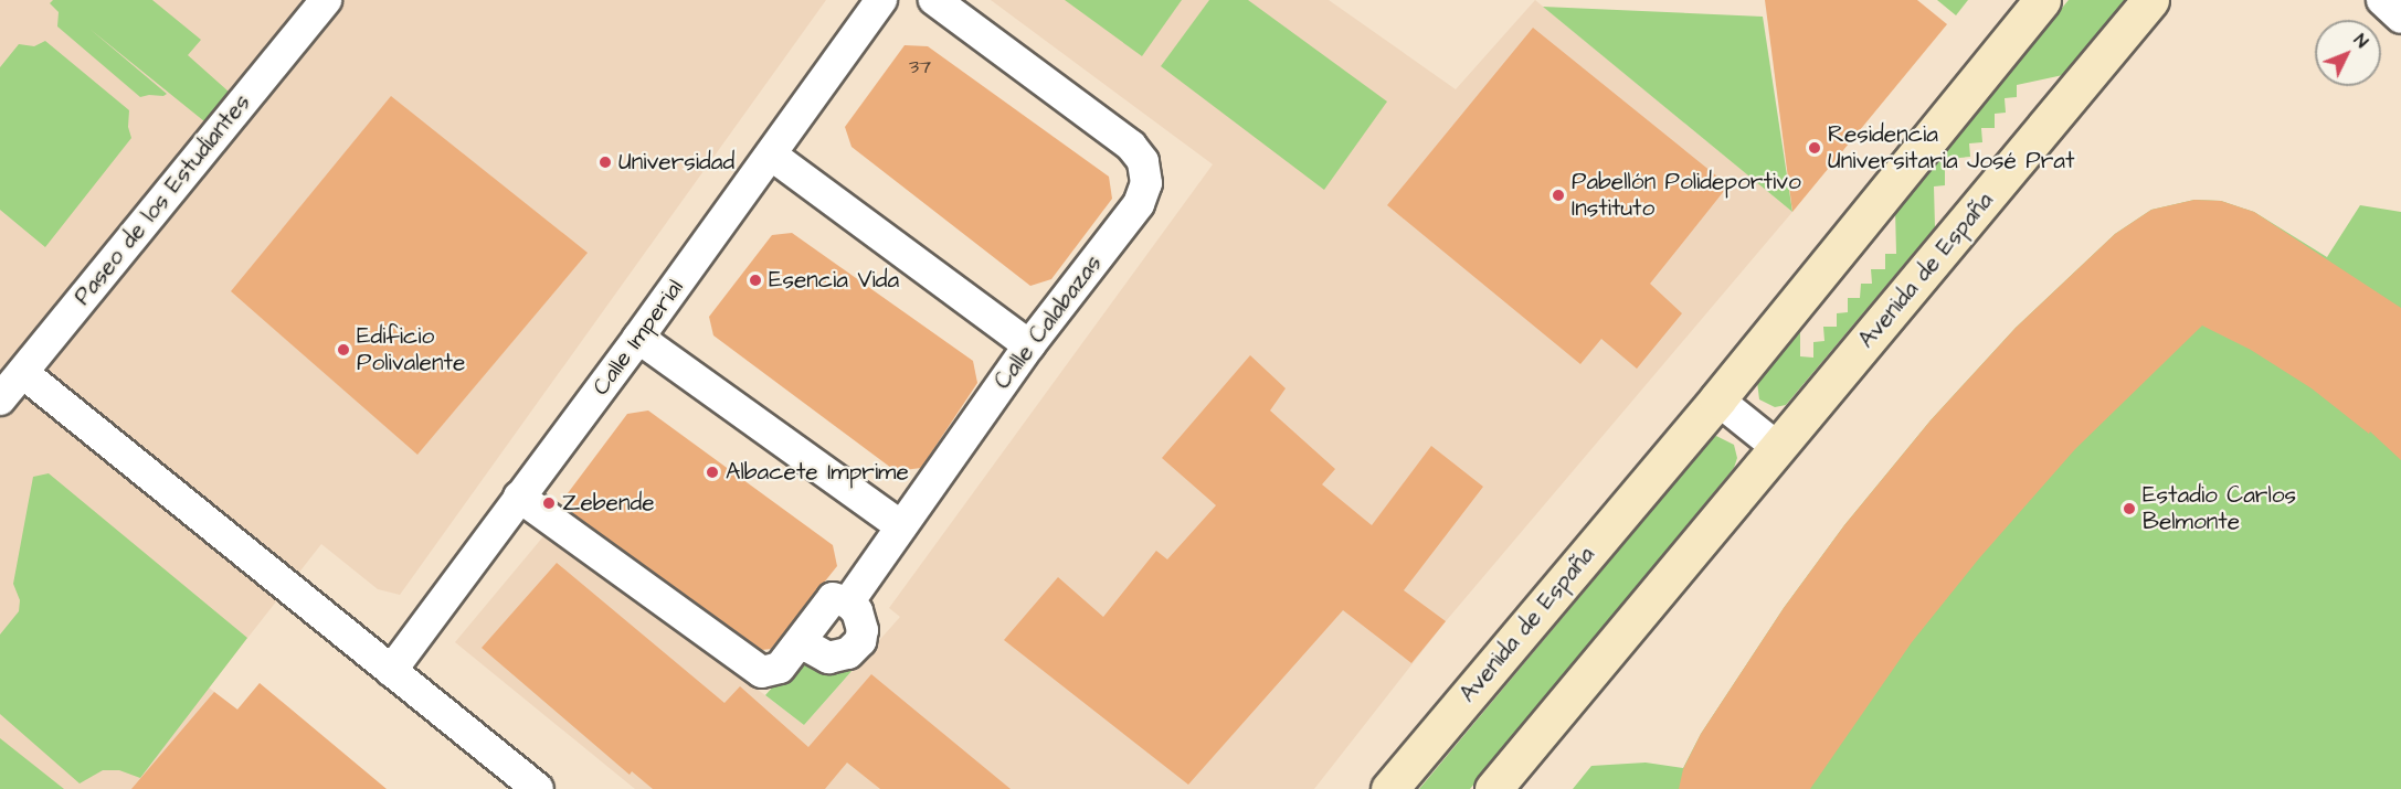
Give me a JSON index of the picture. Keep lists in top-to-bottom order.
{
  "streets": {
    "main road": ["Avenida de España"],
    "street": ["Paseo de los Estudiantes", "Calle Calabazas", "Calle Imperial"]
  },
  "places": [
    "Residencia Universitaria José Prat",
    "Universidad",
    "Pabellón Polideportivo Instituto",
    "Esencia Vida",
    "Edificio Polivalente",
    "Albacete Imprime",
    "Zebende",
    "Estadio Carlos Belmonte"
  ],
  "house_numbers": ["37"],
  "north": "top right"
}
